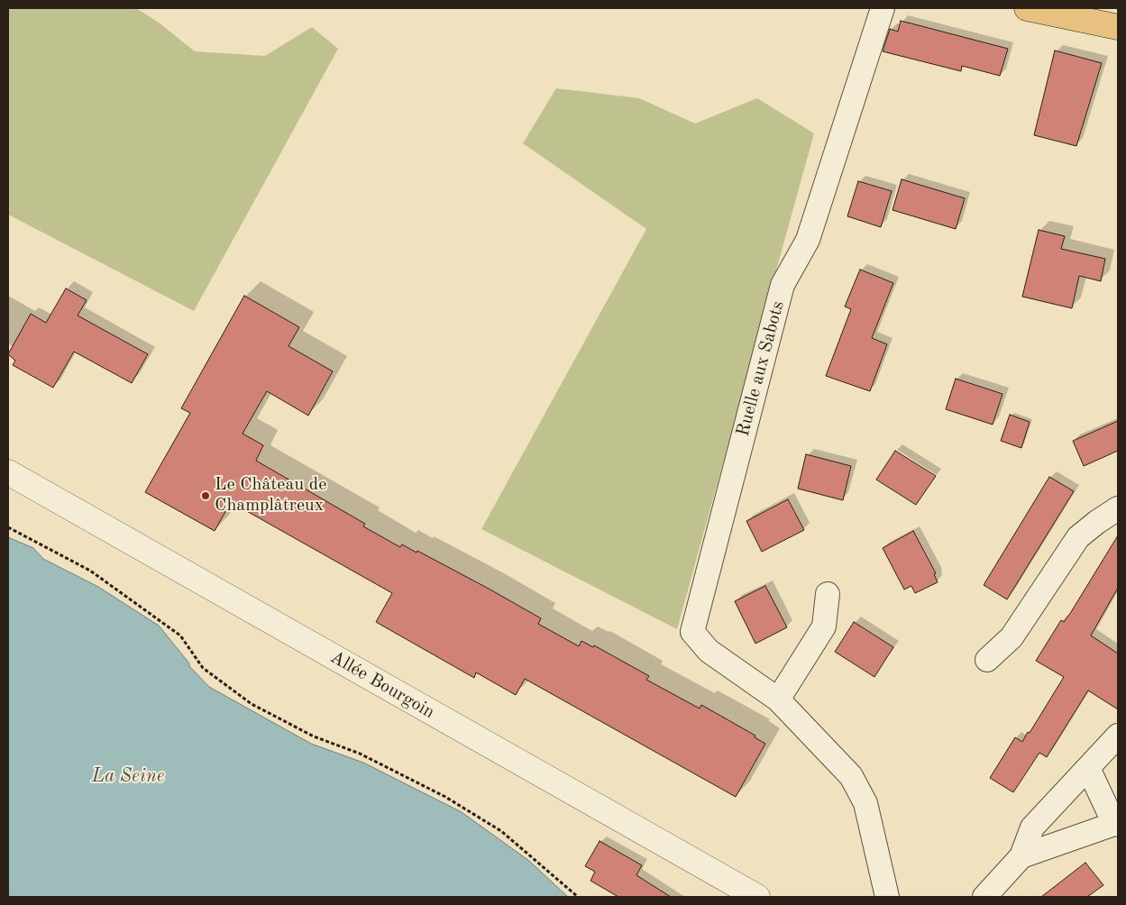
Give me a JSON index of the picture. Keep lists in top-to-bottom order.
{
  "streets": {
    "street": ["Ruelle aux Sabots", "Allée Bourgoin"]
  },
  "water": ["La Seine"],
  "places": ["Le Château de Champlâtreux"]
}
